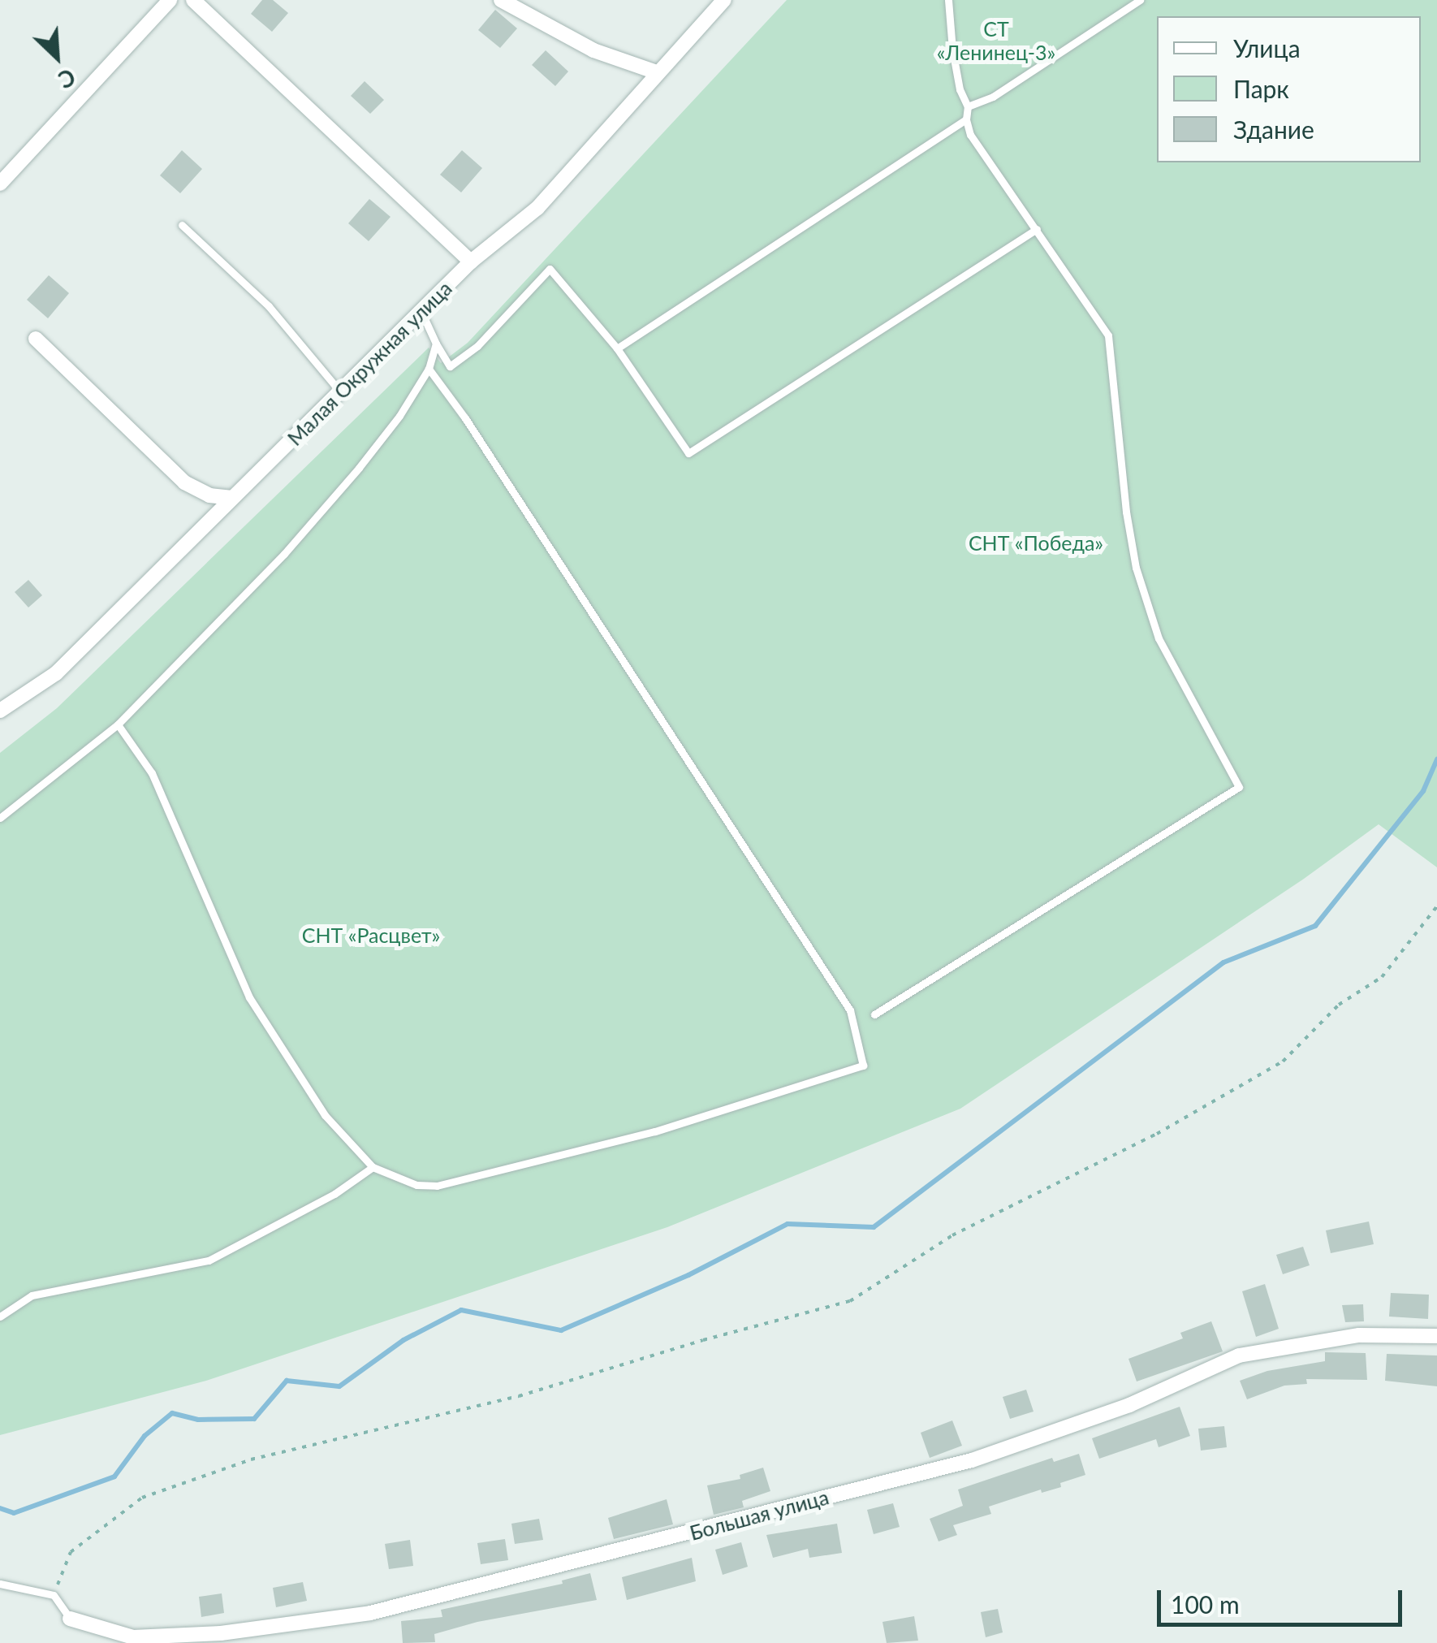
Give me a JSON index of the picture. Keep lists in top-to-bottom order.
{
  "streets": {
    "street": ["Малая Окружная улица", "Большая улица"]
  },
  "parks": ["СТ «Ленинец-3»", "СНТ «Победа»", "СНТ «Расцвет»"],
  "legend": ["Улица", "Парк", "Здание"],
  "scale_bar": "100 m",
  "north": "bottom right"
}
